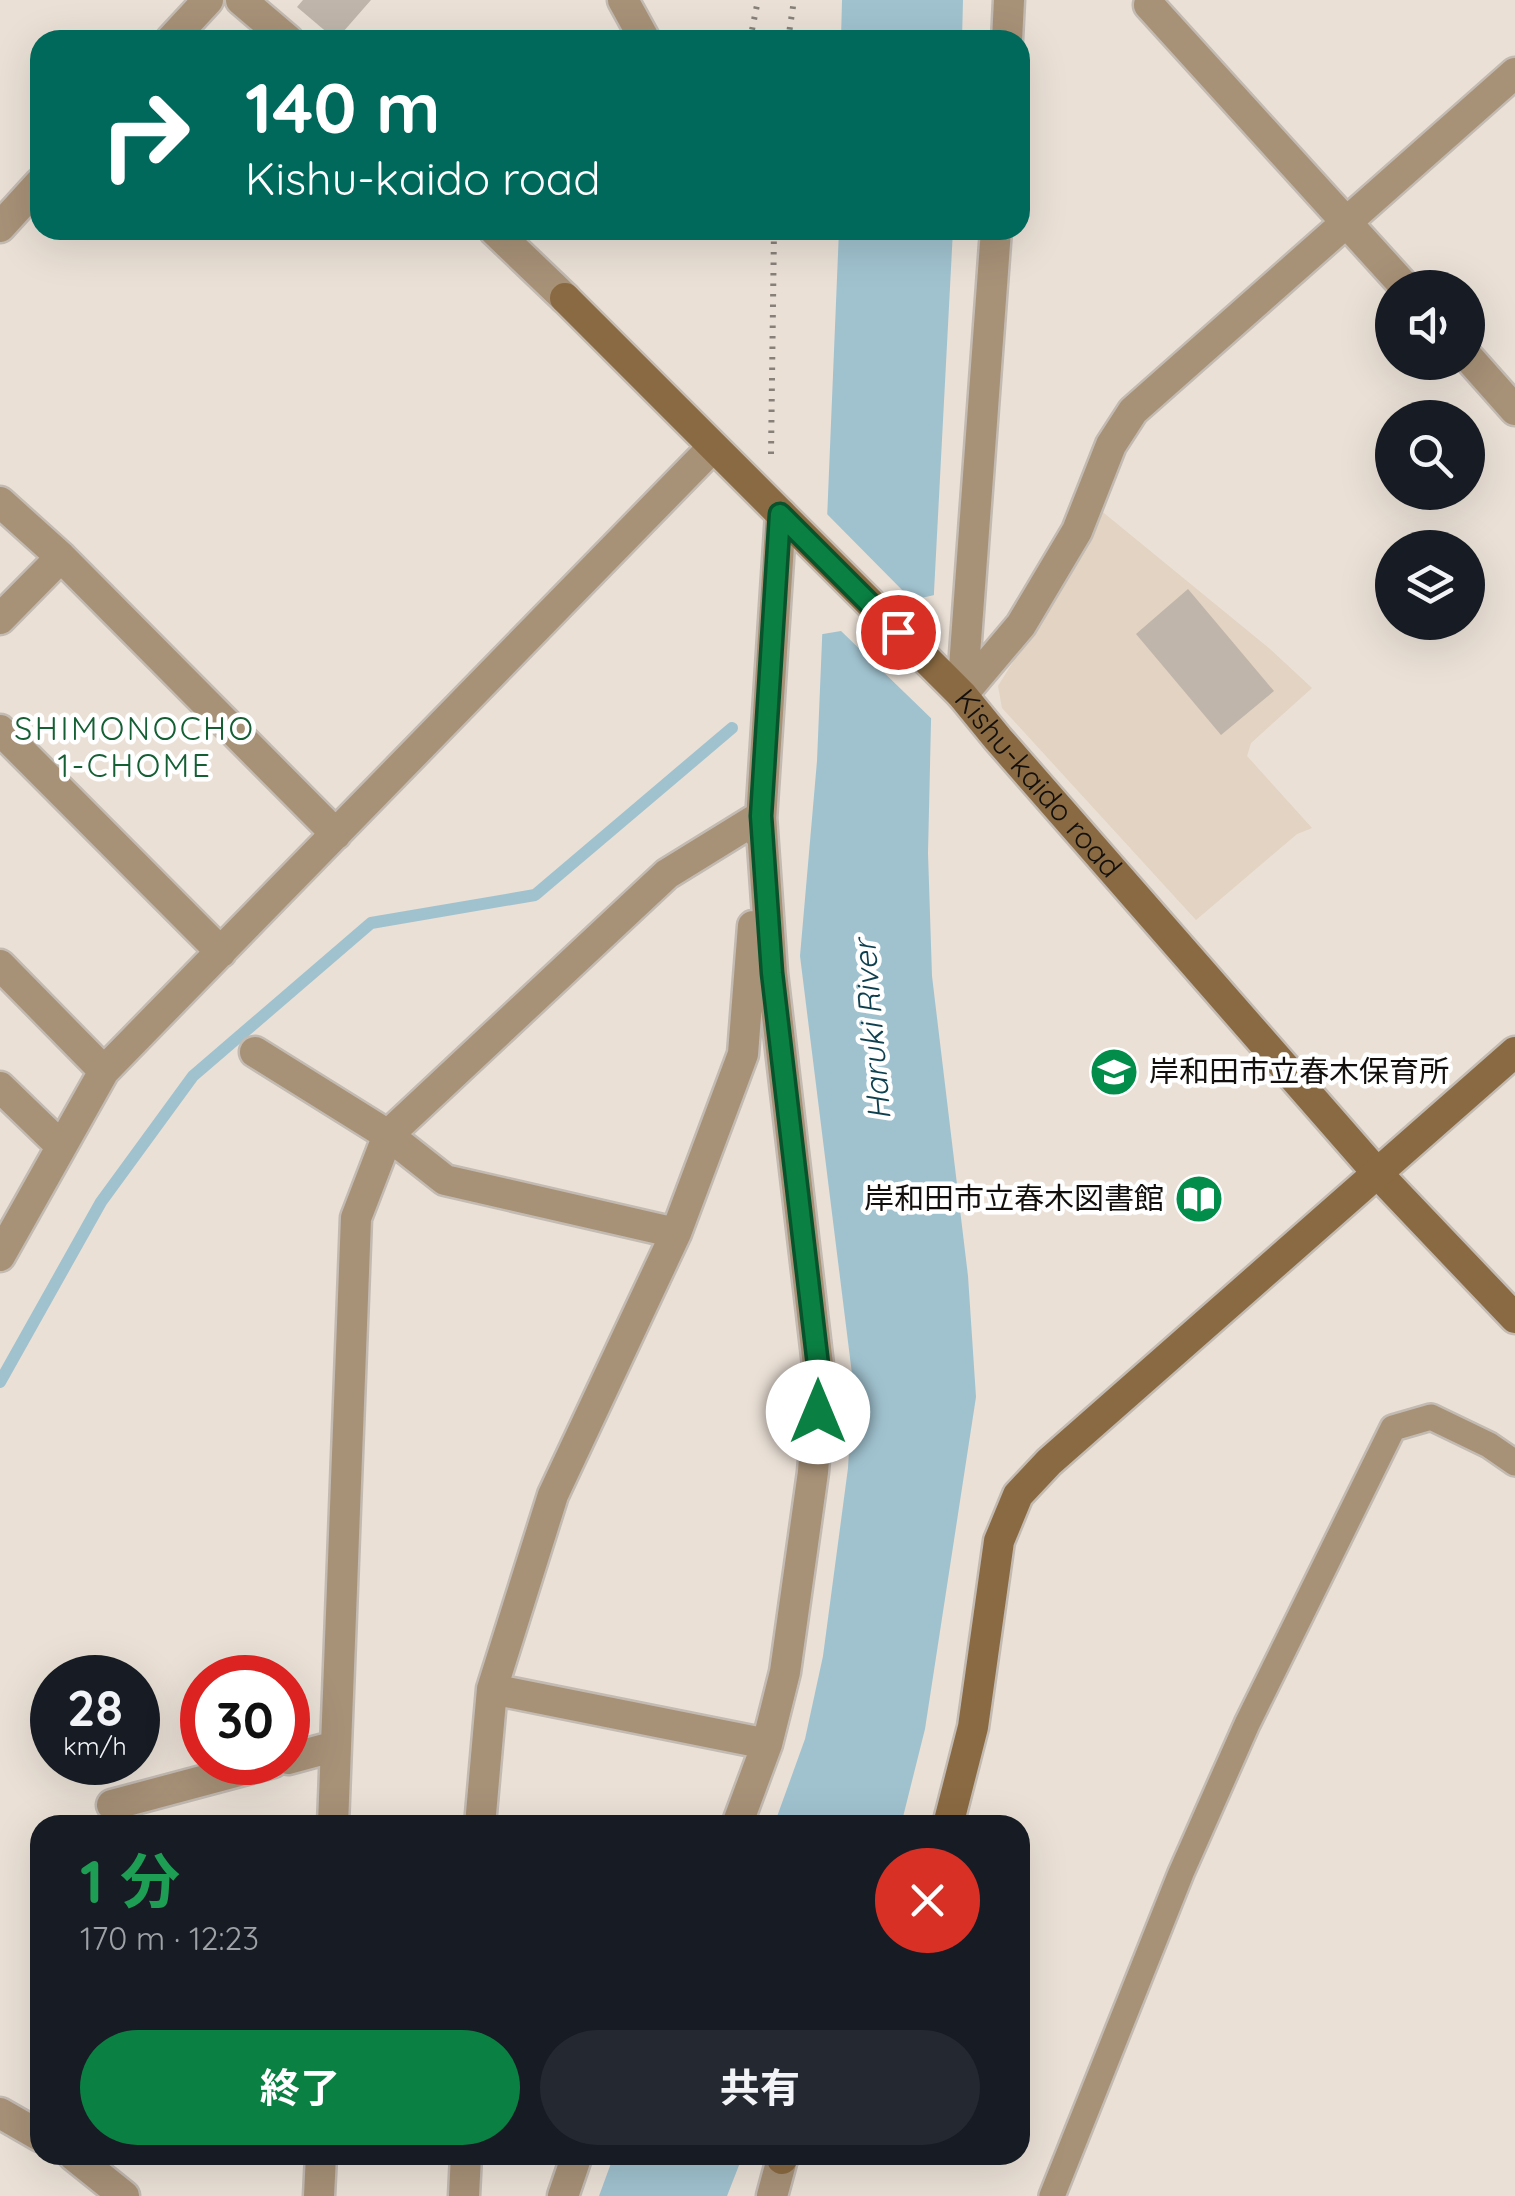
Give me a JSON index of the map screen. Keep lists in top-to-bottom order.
{
  "streets": {
    "street": ["Kishu-kaido road"]
  },
  "districts": ["SHIMONOCHO 1-CHOME"],
  "water": ["Haruki River"],
  "places": {
    "school or university": ["岸和田市立春木保育所"],
    "library": ["岸和田市立春木図書館"]
  },
  "page": {
    "turn": ["140 m", "Kishu-kaido road"],
    "speed": "28 km/h",
    "limit": "30",
    "heading": ["1 分", "170 m · 12:23"],
    "buttons": ["終了", "共有"]
  }
}
